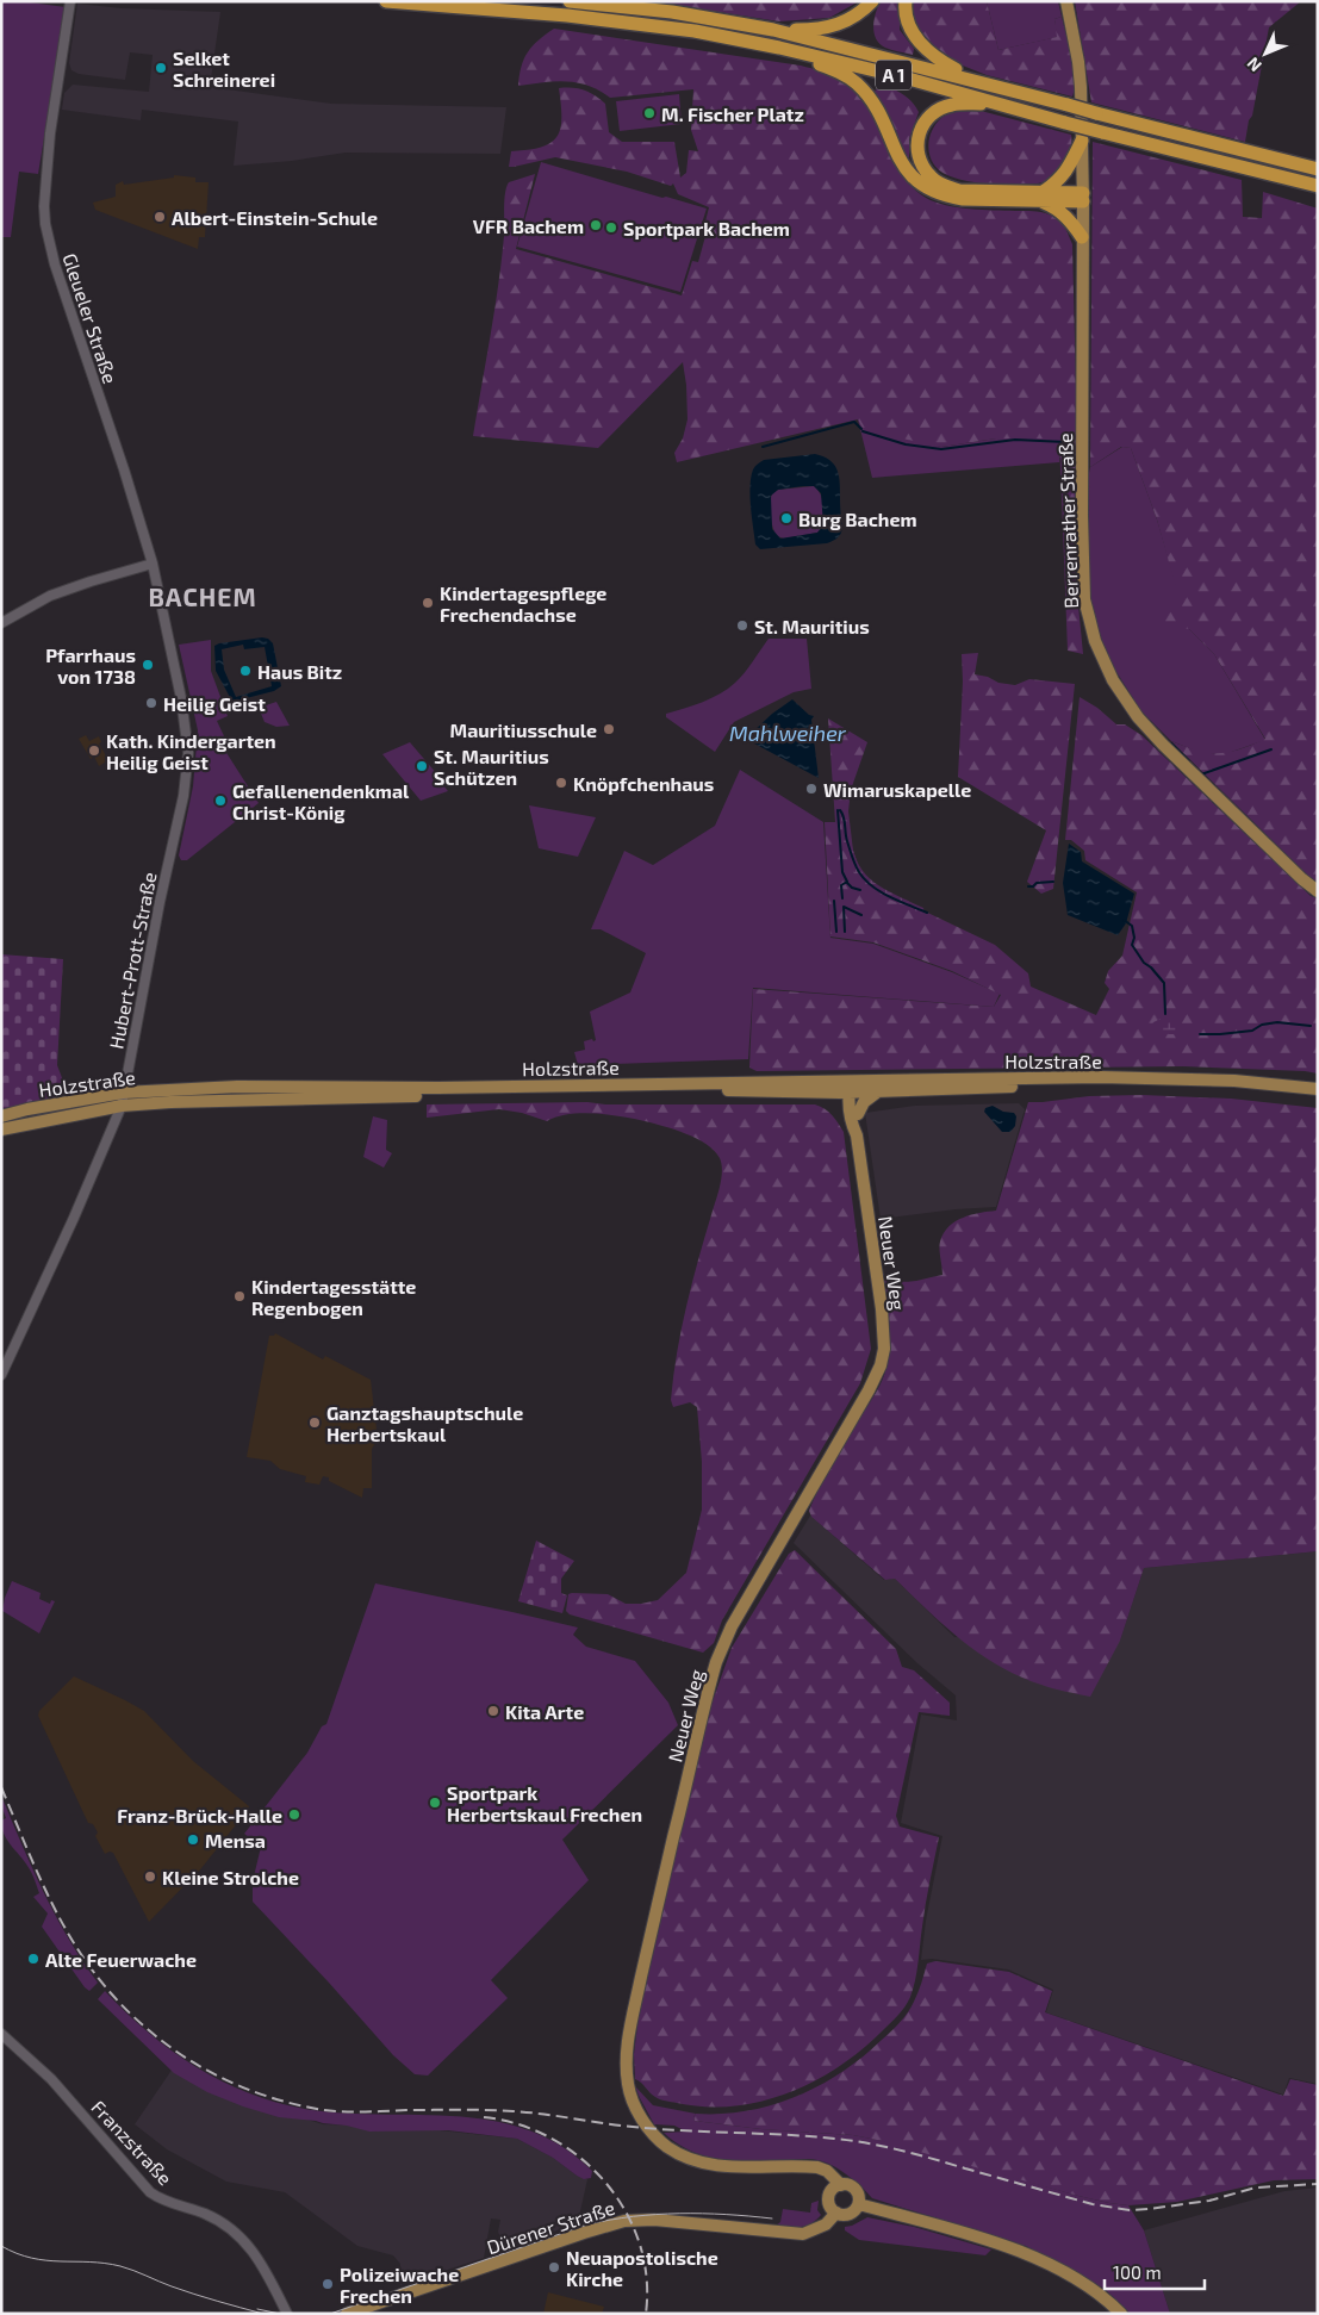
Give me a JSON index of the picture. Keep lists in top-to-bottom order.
{
  "streets": {
    "highway": ["A 1"],
    "main road": [
      "Berrenrather Straße",
      "Holzstraße",
      "Neuer Weg",
      "Dürener Straße"
    ],
    "street": ["Gleueler Straße", "Hubert-Prott-Straße", "Franzstraße"]
  },
  "crossings": [
    ["Gleueler Straße", "Hubert-Prott-Straße"],
    ["Hubert-Prott-Straße", "Holzstraße"],
    ["Holzstraße", "Neuer Weg"],
    ["Neuer Weg", "Dürener Straße"]
  ],
  "districts": ["BACHEM"],
  "water": ["Mahlweiher"],
  "places": [
    "Selket Schreinerei",
    "M. Fischer Platz",
    "Albert-Einstein-Schule",
    "VFR Bachem",
    "Sportpark Bachem",
    "Burg Bachem",
    "Kindertagespflege Frechendachse",
    "St. Mauritius",
    "Pfarrhaus von 1738",
    "Haus Bitz",
    "Heilig Geist",
    "Mauritiusschule",
    "Kath. Kindergarten Heilig Geist",
    "St. Mauritius Schützen",
    "Knöpfchenhaus",
    "Wimaruskapelle",
    "Gefallenendenkmal Christ-König",
    "Kindertagesstätte Regenbogen",
    "Ganztagshauptschule Herbertskaul",
    "Kita Arte",
    "Sportpark Herbertskaul Frechen",
    "Franz-Brück-Halle",
    "Mensa",
    "Kleine Strolche",
    "Alte Feuerwache",
    "Neuapostolische Kirche",
    "Polizeiwache Frechen"
  ],
  "scale_bar": "100 m",
  "north": "bottom left"
}
